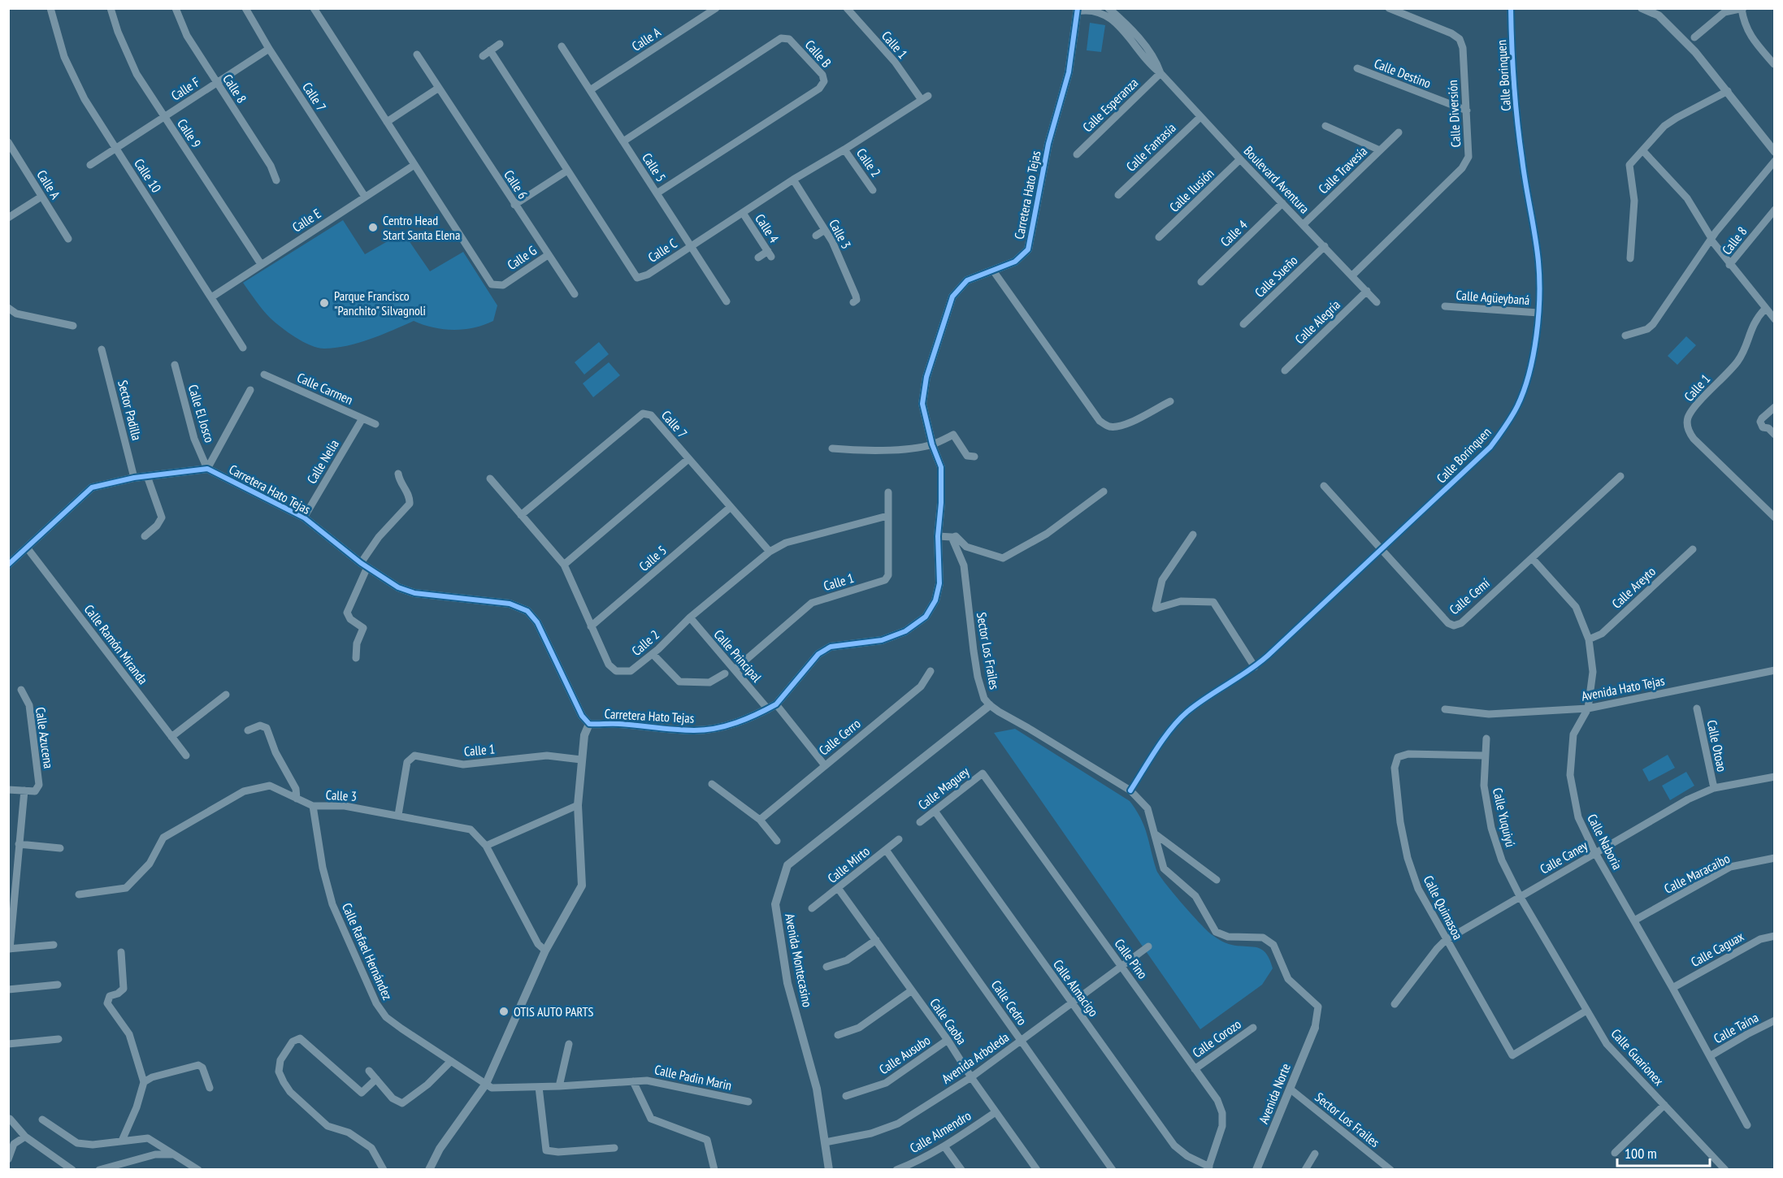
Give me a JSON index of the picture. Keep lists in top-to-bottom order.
{
  "streets": {
    "street": [
      "Calle A",
      "Calle 1",
      "Calle B",
      "Calle Destino",
      "Calle Borinquen",
      "Calle F",
      "Calle 8",
      "Calle 7",
      "Calle Esperanza",
      "Calle Diversión",
      "Calle 9",
      "Calle Fantasía",
      "Calle 2",
      "Calle 5",
      "Calle Travesía",
      "Calle 10",
      "Boulevard Aventura",
      "Calle 6",
      "Calle Ilusión",
      "Carretera Hato Tejas",
      "Calle E",
      "Calle 4",
      "Calle 3",
      "Calle C",
      "Calle G",
      "Calle Sueño",
      "Calle Agüeybaná",
      "Calle Alegría",
      "Calle Carmen",
      "Sector Padilla",
      "Calle El Josco",
      "Calle Nelia",
      "Calle Areyto",
      "Calle Cemí",
      "Calle Ramón Miranda",
      "Sector Los Frailes",
      "Calle Principal",
      "Avenida Hato Tejas",
      "Calle Cerro",
      "Calle Azucena",
      "Calle Otoao",
      "Calle Maguey",
      "Calle Yuquiyú",
      "Calle Naboria",
      "Calle Caney",
      "Calle Mirto",
      "Calle Maracaibo",
      "Calle Quimasoa",
      "Calle Caguax",
      "Calle Rafael Hernández",
      "Calle Pino",
      "Avenida Montecasino",
      "Calle Almacigo",
      "Calle Cedro",
      "Calle Caoba",
      "Calle Taína",
      "Calle Corozo",
      "Calle Ausubo",
      "Calle Guarionex",
      "Avenida Arboleda",
      "Calle Padin Marin",
      "Avenida Norte",
      "Calle Almendro"
    ]
  },
  "crossings": [
    ["Calle A", "Calle 5"],
    ["Calle 1", "Calle 8"],
    ["Calle 1", "Calle 2"],
    ["Calle 1", "Calle 3"],
    ["Calle 1", "Calle C"],
    ["Calle 1", "Calle Principal"],
    ["Calle B", "Calle 5"],
    ["Calle Destino", "Calle Diversión"],
    ["Calle Borinquen", "Calle Agüeybaná"],
    ["Calle Borinquen", "Calle Cemí"],
    ["Calle Borinquen", "Sector Los Frailes"],
    ["Calle F", "Calle 8"],
    ["Calle F", "Calle 7"],
    ["Calle F", "Calle 9"],
    ["Calle F", "Calle 10"],
    ["Calle 7", "Calle 2"],
    ["Calle 7", "Calle 5"],
    ["Calle 7", "Calle E"],
    ["Calle Esperanza", "Boulevard Aventura"],
    ["Calle Diversión", "Boulevard Aventura"],
    ["Calle 9", "Calle E"],
    ["Calle Fantasía", "Boulevard Aventura"],
    ["Calle 2", "Calle 5"],
    ["Calle 2", "Calle C"],
    ["Calle 2", "Calle Principal"],
    ["Calle 5", "Calle C"],
    ["Calle Travesía", "Boulevard Aventura"],
    ["Calle 10", "Calle E"],
    ["Boulevard Aventura", "Calle Ilusión"],
    ["Boulevard Aventura", "Carretera Hato Tejas"],
    ["Boulevard Aventura", "Calle 4"],
    ["Boulevard Aventura", "Calle Sueño"],
    ["Boulevard Aventura", "Calle Alegría"],
    ["Calle 6", "Calle G"],
    ["Carretera Hato Tejas", "Sector Padilla"],
    ["Carretera Hato Tejas", "Calle El Josco"],
    ["Carretera Hato Tejas", "Calle Nelia"],
    ["Carretera Hato Tejas", "Calle Ramón Miranda"],
    ["Carretera Hato Tejas", "Calle Principal"],
    ["Calle E", "Calle G"],
    ["Calle 4", "Calle C"],
    ["Calle 3", "Calle C"],
    ["Calle 3", "Calle Rafael Hernández"],
    ["Calle Carmen", "Calle Nelia"],
    ["Calle Areyto", "Calle Naboria"],
    ["Calle Cemí", "Calle Naboria"],
    ["Sector Los Frailes", "Avenida Montecasino"],
    ["Sector Los Frailes", "Avenida Norte"],
    ["Calle Principal", "Calle Cerro"],
    ["Avenida Hato Tejas", "Calle Naboria"],
    ["Calle Otoao", "Calle Caney"],
    ["Calle Maguey", "Calle Pino"],
    ["Calle Maguey", "Calle Almacigo"],
    ["Calle Yuquiyú", "Calle Caney"],
    ["Calle Yuquiyú", "Calle Quimasoa"],
    ["Calle Yuquiyú", "Calle Guarionex"],
    ["Calle Naboria", "Calle Caney"],
    ["Calle Naboria", "Calle Maracaibo"],
    ["Calle Naboria", "Calle Caguax"],
    ["Calle Naboria", "Calle Taína"],
    ["Calle Caney", "Calle Quimasoa"],
    ["Calle Caney", "Calle Guarionex"],
    ["Calle Mirto", "Calle Cedro"],
    ["Calle Mirto", "Calle Caoba"],
    ["Calle Quimasoa", "Calle Guarionex"],
    ["Calle Rafael Hernández", "Calle Padin Marin"],
    ["Calle Pino", "Calle Almacigo"],
    ["Calle Pino", "Calle Corozo"],
    ["Calle Pino", "Avenida Arboleda"],
    ["Avenida Montecasino", "Avenida Arboleda"],
    ["Calle Almacigo", "Avenida Arboleda"],
    ["Calle Cedro", "Avenida Arboleda"],
    ["Calle Caoba", "Calle Ausubo"],
    ["Calle Caoba", "Avenida Arboleda"],
    ["Calle Caoba", "Calle Almendro"]
  ],
  "places": ["Centro Head Start Santa Elena", "Parque Francisco \"Panchito\" Silvagnoli", "OTIS AUTO PARTS"],
  "scale_bar": "100 m"
}
